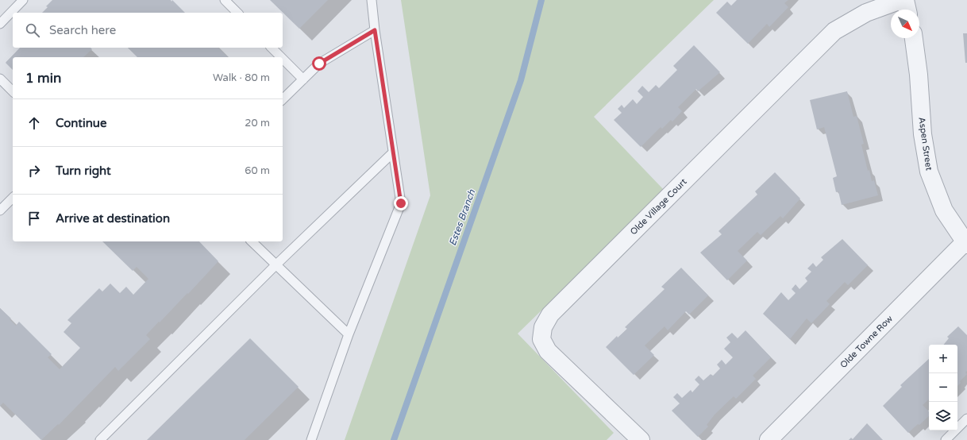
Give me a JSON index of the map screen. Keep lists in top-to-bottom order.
{
  "streets": {
    "street": ["Aspen Street", "Olde Village Court", "Olde Towne Row"]
  },
  "crossings": [
    ["Aspen Street", "Olde Towne Row"]
  ],
  "water": ["Estes Branch"],
  "north": "bottom right",
  "page": {
    "search": "Search here",
    "heading": ["1 min", "Walk · 80 m"],
    "list": [
      ["Continue", "20 m"],
      ["Turn right", "60 m"],
      "Arrive at destination"
    ],
    "map_buttons": ["+", "−"]
  }
}
